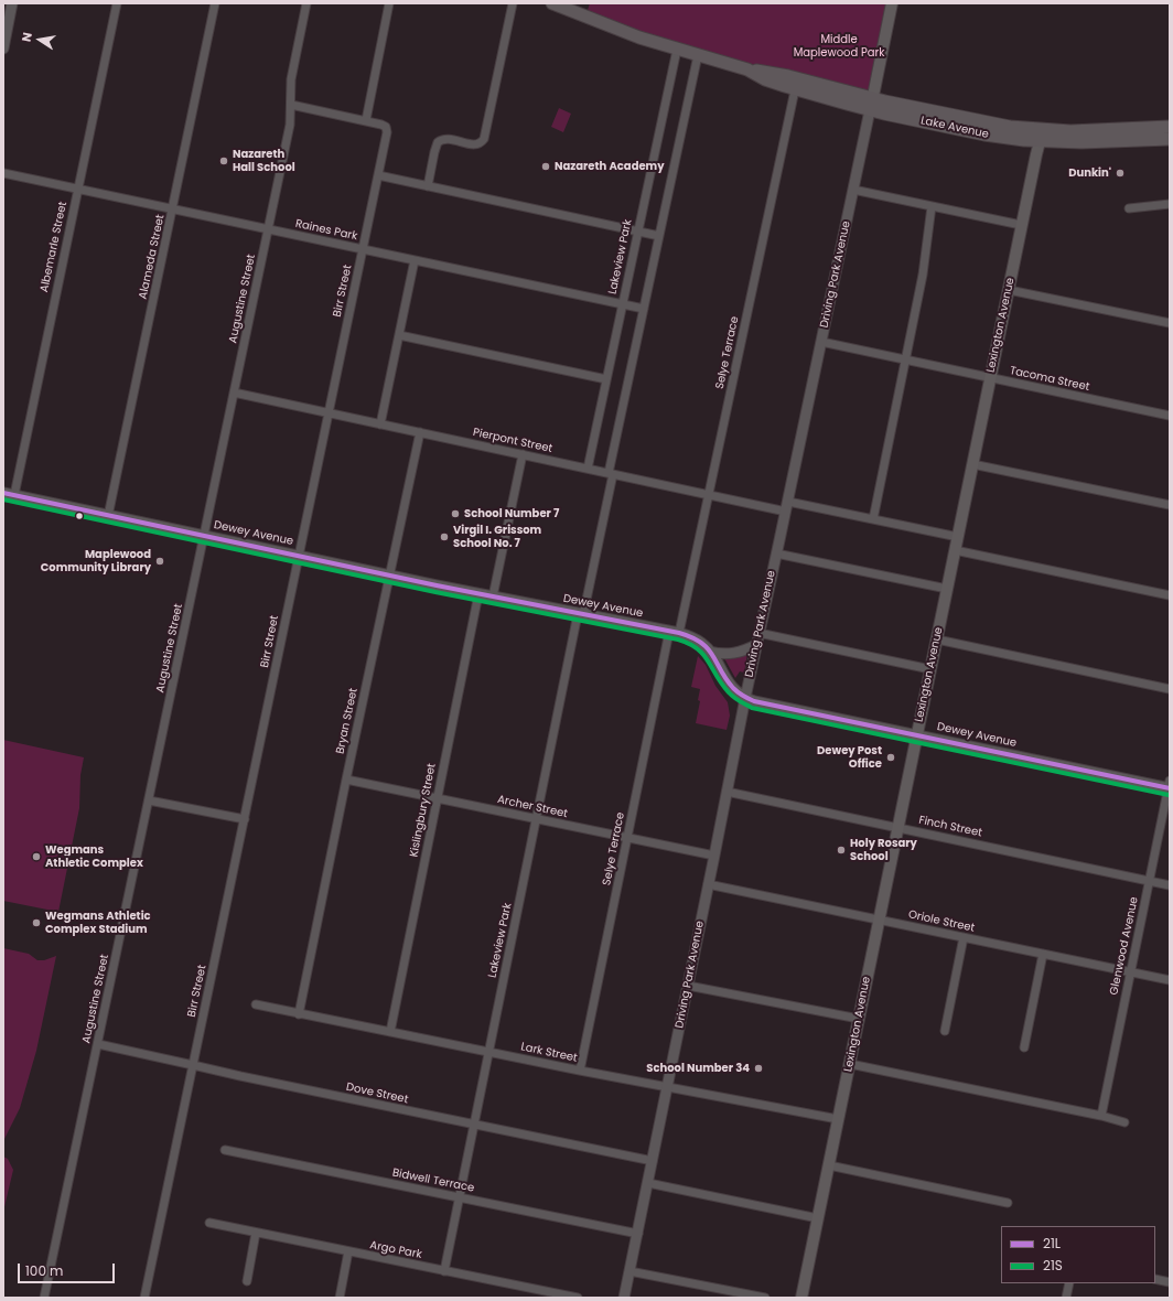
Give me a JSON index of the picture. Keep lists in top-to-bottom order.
{
  "streets": {
    "main road": ["Lake Avenue", "Driving Park Avenue", "Lexington Avenue"],
    "street": [
      "Raines Park",
      "Albemarle Street",
      "Alameda Street",
      "Lakeview Park",
      "Birr Street",
      "Augustine Street",
      "Selye Terrace",
      "Tacoma Street",
      "Pierpont Street",
      "Dewey Avenue",
      "Bryan Street",
      "Archer Street",
      "Kislingbury Street",
      "Finch Street",
      "Oriole Street",
      "Glenwood Avenue",
      "Lark Street",
      "Dove Street",
      "Bidwell Terrace",
      "Argo Park"
    ]
  },
  "crossings": [
    ["Lake Avenue", "Lakeview Park"],
    ["Lake Avenue", "Driving Park Avenue"],
    ["Lake Avenue", "Lexington Avenue"],
    ["Lake Avenue", "Selye Terrace"],
    ["Raines Park", "Albemarle Street"],
    ["Raines Park", "Alameda Street"],
    ["Raines Park", "Lakeview Park"],
    ["Raines Park", "Birr Street"],
    ["Raines Park", "Augustine Street"],
    ["Albemarle Street", "Dewey Avenue"],
    ["Alameda Street", "Dewey Avenue"],
    ["Lakeview Park", "Pierpont Street"],
    ["Lakeview Park", "Dewey Avenue"],
    ["Lakeview Park", "Archer Street"],
    ["Lakeview Park", "Lark Street"],
    ["Lakeview Park", "Dove Street"],
    ["Lakeview Park", "Bidwell Terrace"],
    ["Lakeview Park", "Argo Park"],
    ["Driving Park Avenue", "Tacoma Street"],
    ["Driving Park Avenue", "Pierpont Street"],
    ["Driving Park Avenue", "Dewey Avenue"],
    ["Driving Park Avenue", "Archer Street"],
    ["Driving Park Avenue", "Finch Street"],
    ["Driving Park Avenue", "Oriole Street"],
    ["Driving Park Avenue", "Lark Street"],
    ["Driving Park Avenue", "Dove Street"],
    ["Driving Park Avenue", "Bidwell Terrace"],
    ["Birr Street", "Pierpont Street"],
    ["Birr Street", "Dewey Avenue"],
    ["Birr Street", "Dove Street"],
    ["Augustine Street", "Pierpont Street"],
    ["Augustine Street", "Dewey Avenue"],
    ["Augustine Street", "Dove Street"],
    ["Lexington Avenue", "Tacoma Street"],
    ["Lexington Avenue", "Pierpont Street"],
    ["Lexington Avenue", "Dewey Avenue"],
    ["Lexington Avenue", "Finch Street"],
    ["Lexington Avenue", "Oriole Street"],
    ["Lexington Avenue", "Lark Street"],
    ["Selye Terrace", "Pierpont Street"],
    ["Selye Terrace", "Dewey Avenue"],
    ["Selye Terrace", "Archer Street"],
    ["Selye Terrace", "Lark Street"],
    ["Pierpont Street", "Bryan Street"],
    ["Dewey Avenue", "Bryan Street"],
    ["Dewey Avenue", "Kislingbury Street"],
    ["Dewey Avenue", "Glenwood Avenue"],
    ["Bryan Street", "Archer Street"],
    ["Bryan Street", "Lark Street"],
    ["Archer Street", "Kislingbury Street"],
    ["Kislingbury Street", "Lark Street"],
    ["Finch Street", "Glenwood Avenue"],
    ["Oriole Street", "Glenwood Avenue"]
  ],
  "parks": ["Middle Maplewood Park"],
  "places": [
    "Nazareth Hall School",
    "Nazareth Academy",
    "Dunkin'",
    "School Number 7",
    "Virgil I. Grissom School No. 7",
    "Maplewood Community Library",
    "Dewey Post Office",
    "Holy Rosary School",
    "Wegmans Athletic Complex",
    "Wegmans Athletic Complex Stadium",
    "School Number 34"
  ],
  "lines": ["transit line 21L", "transit line 21S"],
  "legend": ["21L", "21S"],
  "scale_bar": "100 m",
  "north": "left"
}
